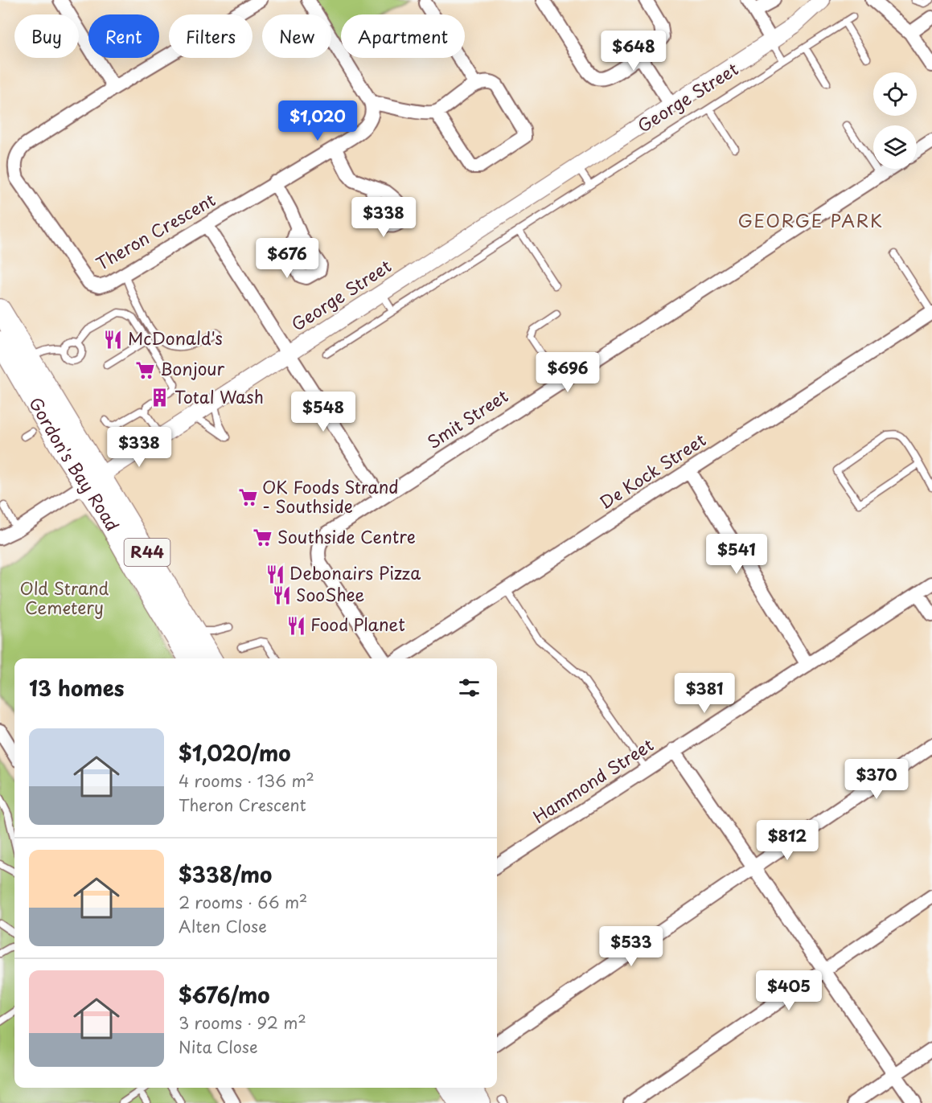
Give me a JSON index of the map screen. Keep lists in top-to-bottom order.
{
  "streets": {
    "main road": ["Gordon's Bay Road", "R44"],
    "street": [
      "George Street",
      "Theron Crescent",
      "Smit Street",
      "De Kock Street",
      "Hammond Street"
    ]
  },
  "crossings": [
    ["George Street", "Gordon's Bay Road"]
  ],
  "districts": ["GEORGE PARK"],
  "parks": ["Old Strand Cemetery"],
  "places": {
    "restaurant": [
      "McDonald's",
      "Debonairs Pizza",
      "SooShee",
      "Food Planet"
    ],
    "supermarket": ["Bonjour", "OK Foods Strand - Southside", "Southside Centre"],
    "building": ["Total Wash"]
  },
  "page": {
    "chip": [
      "Buy",
      "Rent",
      "Filters",
      "New",
      "Apartment"
    ],
    "price": [
      "$648",
      "$1,020",
      "$338",
      "$676",
      "$696",
      "$548",
      "$338",
      "$541",
      "$381",
      "$370",
      "$812",
      "$533",
      "$405"
    ],
    "heading": "13 homes",
    "list": [
      {
        "name": "$1,020/mo",
        "note": "4 rooms · 136 m² · Theron Crescent"
      },
      {
        "name": "$338/mo",
        "note": "2 rooms · 66 m² · Alten Close"
      },
      {
        "name": "$676/mo",
        "note": "3 rooms · 92 m² · Nita Close"
      }
    ]
  }
}
